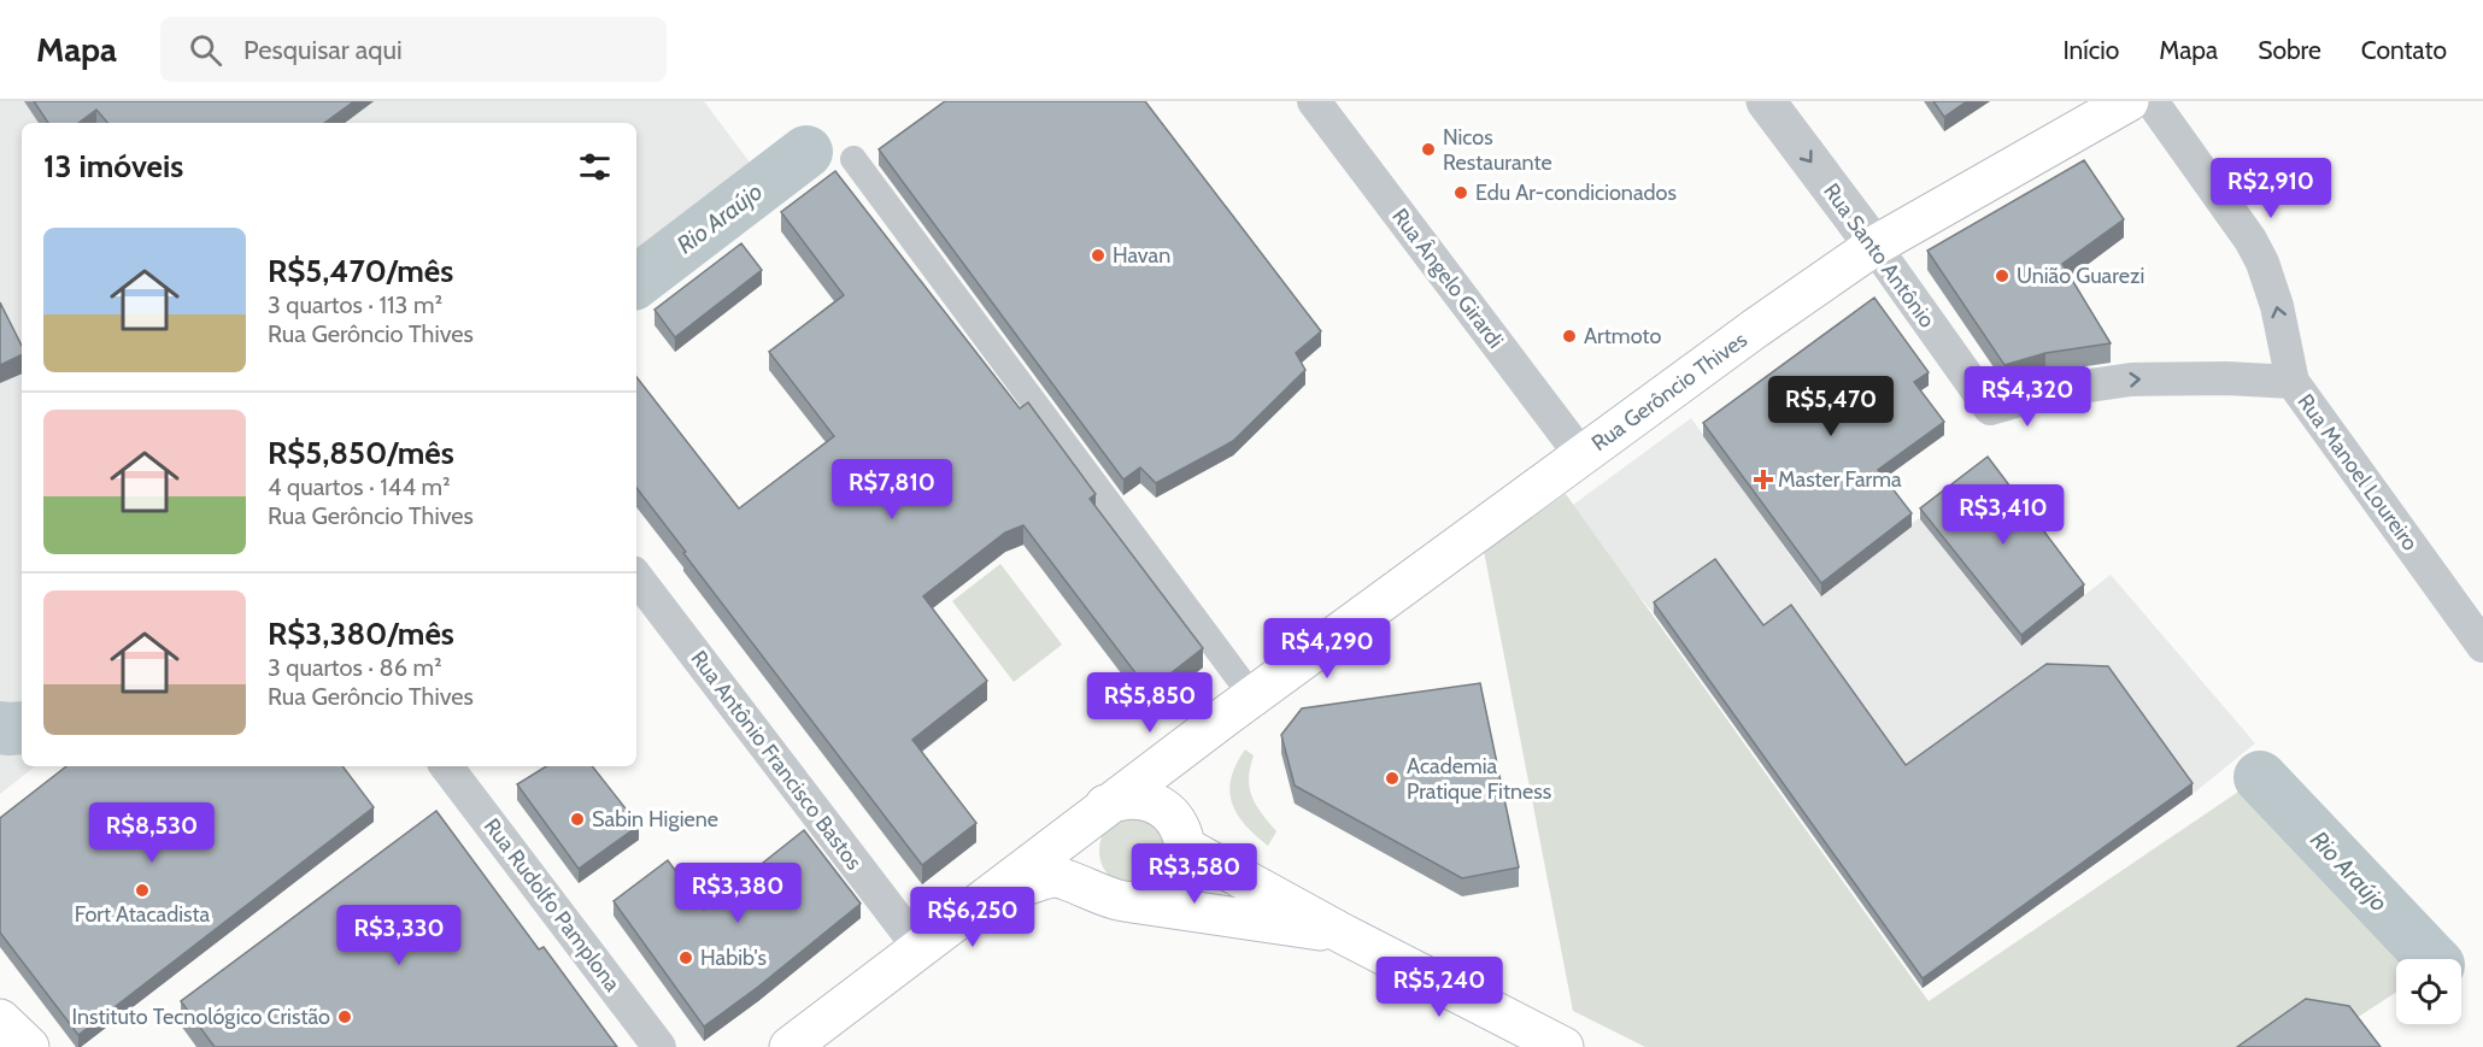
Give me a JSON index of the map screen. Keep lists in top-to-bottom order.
{
  "streets": {
    "main road": ["Rua Gerôncio Thives"],
    "street": [
      "Rua Santo Antônio",
      "Rua Ângelo Girardi",
      "Rua Manoel Loureiro",
      "Rua Antônio Francisco Bastos",
      "Rua Rudolfo Pamplona"
    ]
  },
  "crossings": [
    ["Rua Santo Antônio", "Rua Gerôncio Thives"],
    ["Rua Santo Antônio", "Rua Manoel Loureiro"],
    ["Rua Ângelo Girardi", "Rua Gerôncio Thives"]
  ],
  "one_way": ["Rua Santo Antônio", "Rua Manoel Loureiro"],
  "water": ["Rio Araújo"],
  "places": {
    "other": [
      "Nicos Restaurante",
      "Edu Ar-condicionados",
      "Havan",
      "União Guarezi",
      "Artmoto",
      "Academia Pratique Fitness",
      "Sabin Higiene",
      "Fort Atacadista",
      "Habib's",
      "Instituto Tecnológico Cristão"
    ],
    "health": ["Master Farma"]
  },
  "page": {
    "header": "Mapa",
    "search": "Pesquisar aqui",
    "nav": [
      "Início",
      "Mapa",
      "Sobre",
      "Contato"
    ],
    "heading": "13 imóveis",
    "price": [
      "R$2,910",
      "R$4,320",
      "R$5,470",
      "R$7,810",
      "R$3,410",
      "R$4,290",
      "R$5,850",
      "R$8,530",
      "R$3,580",
      "R$3,380",
      "R$6,250",
      "R$3,330",
      "R$5,240"
    ],
    "list": [
      {
        "name": "R$5,470/mês",
        "note": "3 quartos · 113 m² · Rua Gerôncio Thives"
      },
      {
        "name": "R$5,850/mês",
        "note": "4 quartos · 144 m² · Rua Gerôncio Thives"
      },
      {
        "name": "R$3,380/mês",
        "note": "3 quartos · 86 m² · Rua Gerôncio Thives"
      }
    ]
  }
}
